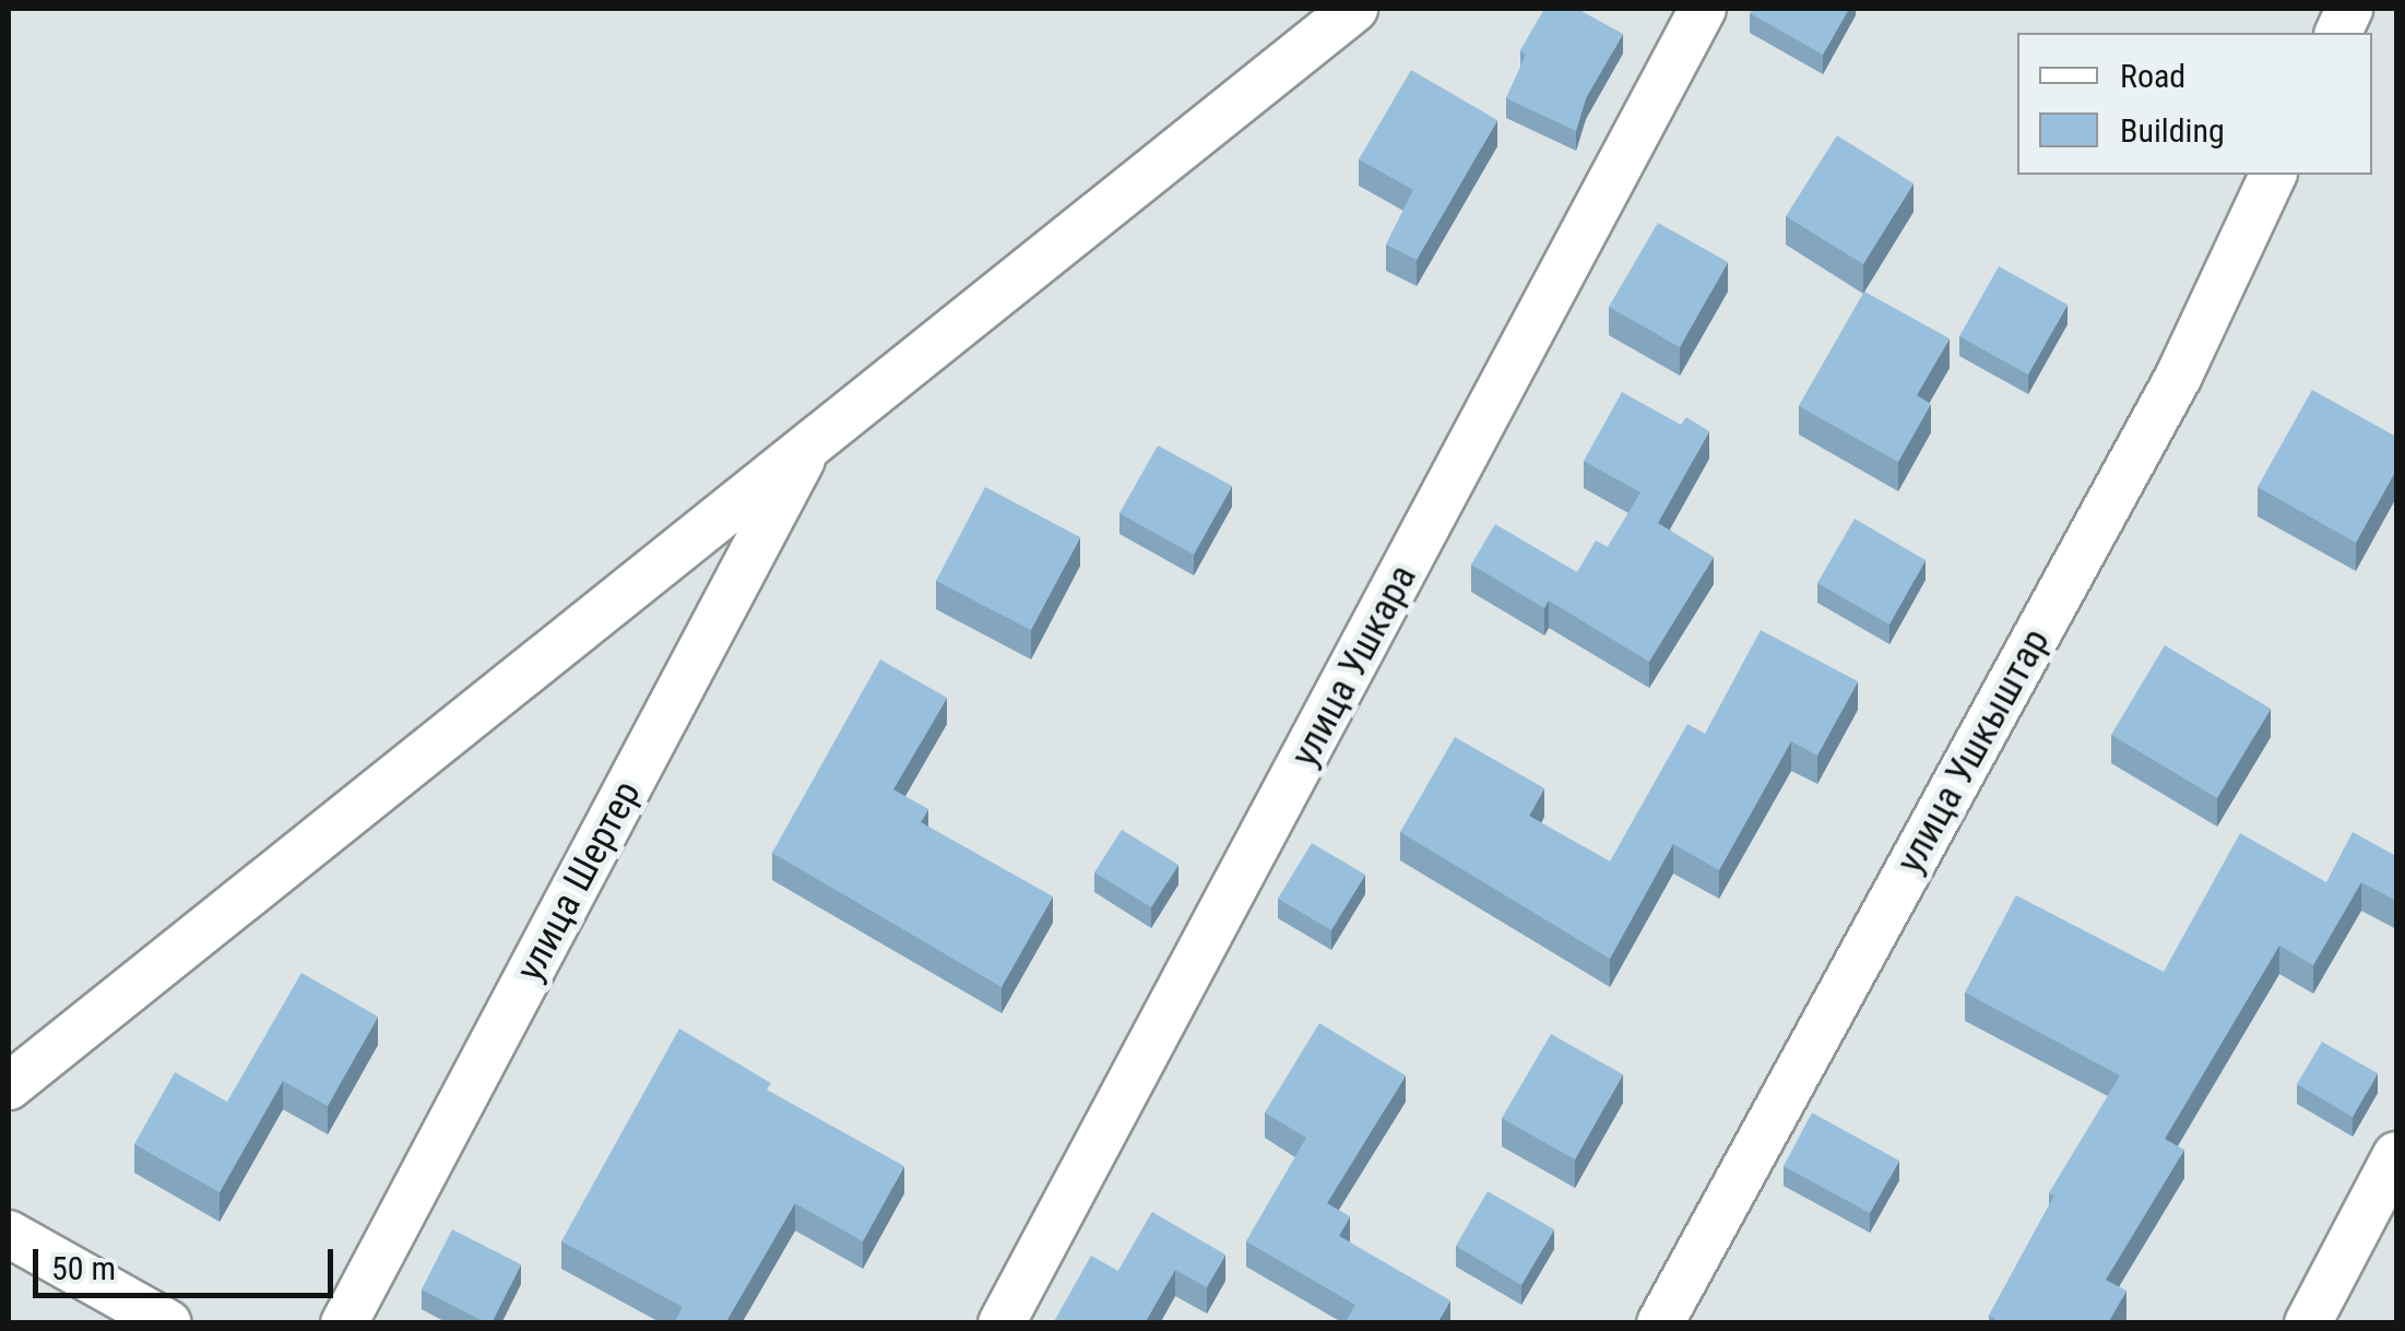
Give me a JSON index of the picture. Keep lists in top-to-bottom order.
{
  "streets": {
    "street": ["улица Ушкара", "улица Ушкыштар", "улица Шертер"]
  },
  "legend": ["Road", "Building"],
  "scale_bar": "50 m"
}
